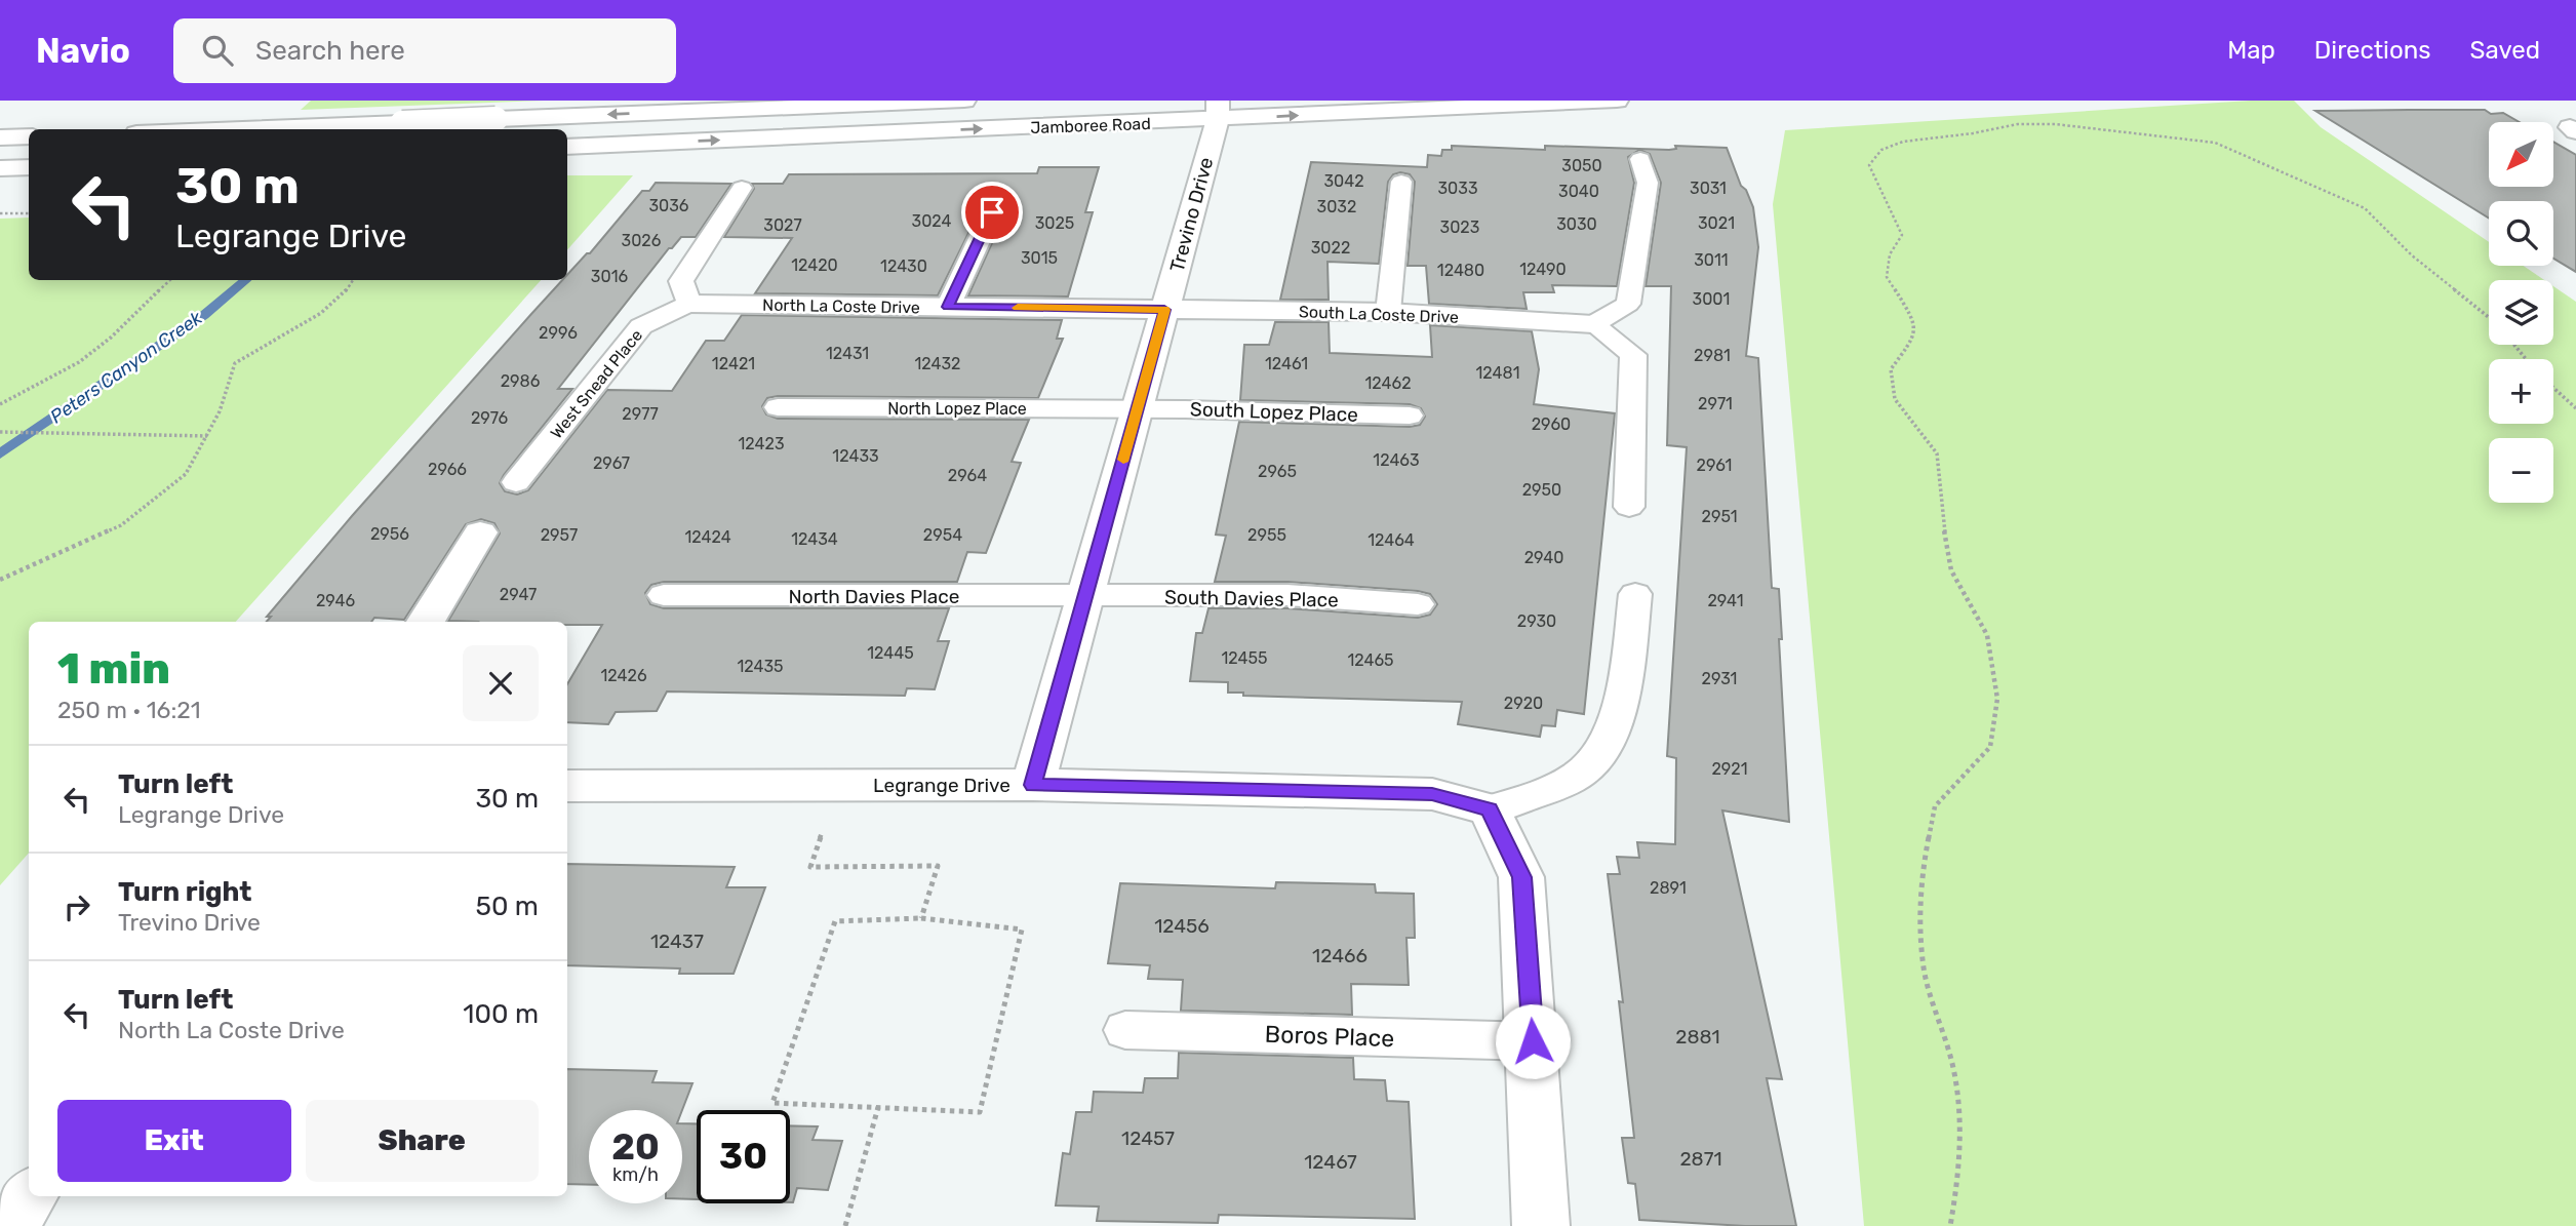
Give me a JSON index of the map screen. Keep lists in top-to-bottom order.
{
  "streets": {
    "street": [
      "Jamboree Road",
      "Trevino Drive",
      "North La Coste Drive",
      "South La Coste Drive",
      "Legrange Drive"
    ],
    "lane": [
      "West Snead Place",
      "North Lopez Place",
      "South Lopez Place",
      "North Davies Place",
      "South Davies Place",
      "Boros Place"
    ]
  },
  "crossings": [
    ["Jamboree Road", "Trevino Drive"],
    ["Trevino Drive", "North La Coste Drive"],
    ["Trevino Drive", "South La Coste Drive"],
    ["Trevino Drive", "North Lopez Place"],
    ["Trevino Drive", "South Lopez Place"],
    ["Trevino Drive", "North Davies Place"],
    ["Trevino Drive", "South Davies Place"],
    ["Trevino Drive", "Legrange Drive"],
    ["North La Coste Drive", "South La Coste Drive"],
    ["North La Coste Drive", "West Snead Place"],
    ["North Lopez Place", "South Lopez Place"],
    ["North Davies Place", "South Davies Place"]
  ],
  "water": ["Peters Canyon Creek"],
  "house_numbers": [
    "3050",
    "3042",
    "3033",
    "3031",
    "3040",
    "3036",
    "3032",
    "3024",
    "3025",
    "3021",
    "3030",
    "3027",
    "3023",
    "3026",
    "3022",
    "3015",
    "3011",
    "12420",
    "12430",
    "12490",
    "12480",
    "3016",
    "3001",
    "2996",
    "12431",
    "2981",
    "12421",
    "12432",
    "12461",
    "12481",
    "2986",
    "12462",
    "2971",
    "2977",
    "2976",
    "2960",
    "12423",
    "12433",
    "12463",
    "2967",
    "2961",
    "2966",
    "2965",
    "2964",
    "2950",
    "2951",
    "2956",
    "2957",
    "2954",
    "2955",
    "12424",
    "12434",
    "12464",
    "2940",
    "2947",
    "2946",
    "2941",
    "2930",
    "12445",
    "12455",
    "12465",
    "12435",
    "12426",
    "2931",
    "2920",
    "2921",
    "2891",
    "12456",
    "12437",
    "12466",
    "2881",
    "12457",
    "2871",
    "12467"
  ],
  "north": "bottom left",
  "page": {
    "header": "Navio",
    "search": "Search here",
    "nav": ["Map", "Directions", "Saved"],
    "map_buttons": ["+", "−"],
    "turn": ["30 m", "Legrange Drive"],
    "heading": ["1 min", "250 m · 16:21"],
    "list": [
      {
        "name": "Turn left",
        "note": "Legrange Drive",
        "value": "30 m"
      },
      {
        "name": "Turn right",
        "note": "Trevino Drive",
        "value": "50 m"
      },
      {
        "name": "Turn left",
        "note": "North La Coste Drive",
        "value": "100 m"
      }
    ],
    "buttons": ["Exit", "Share"],
    "speed": "20 km/h",
    "limit": "30"
  }
}
